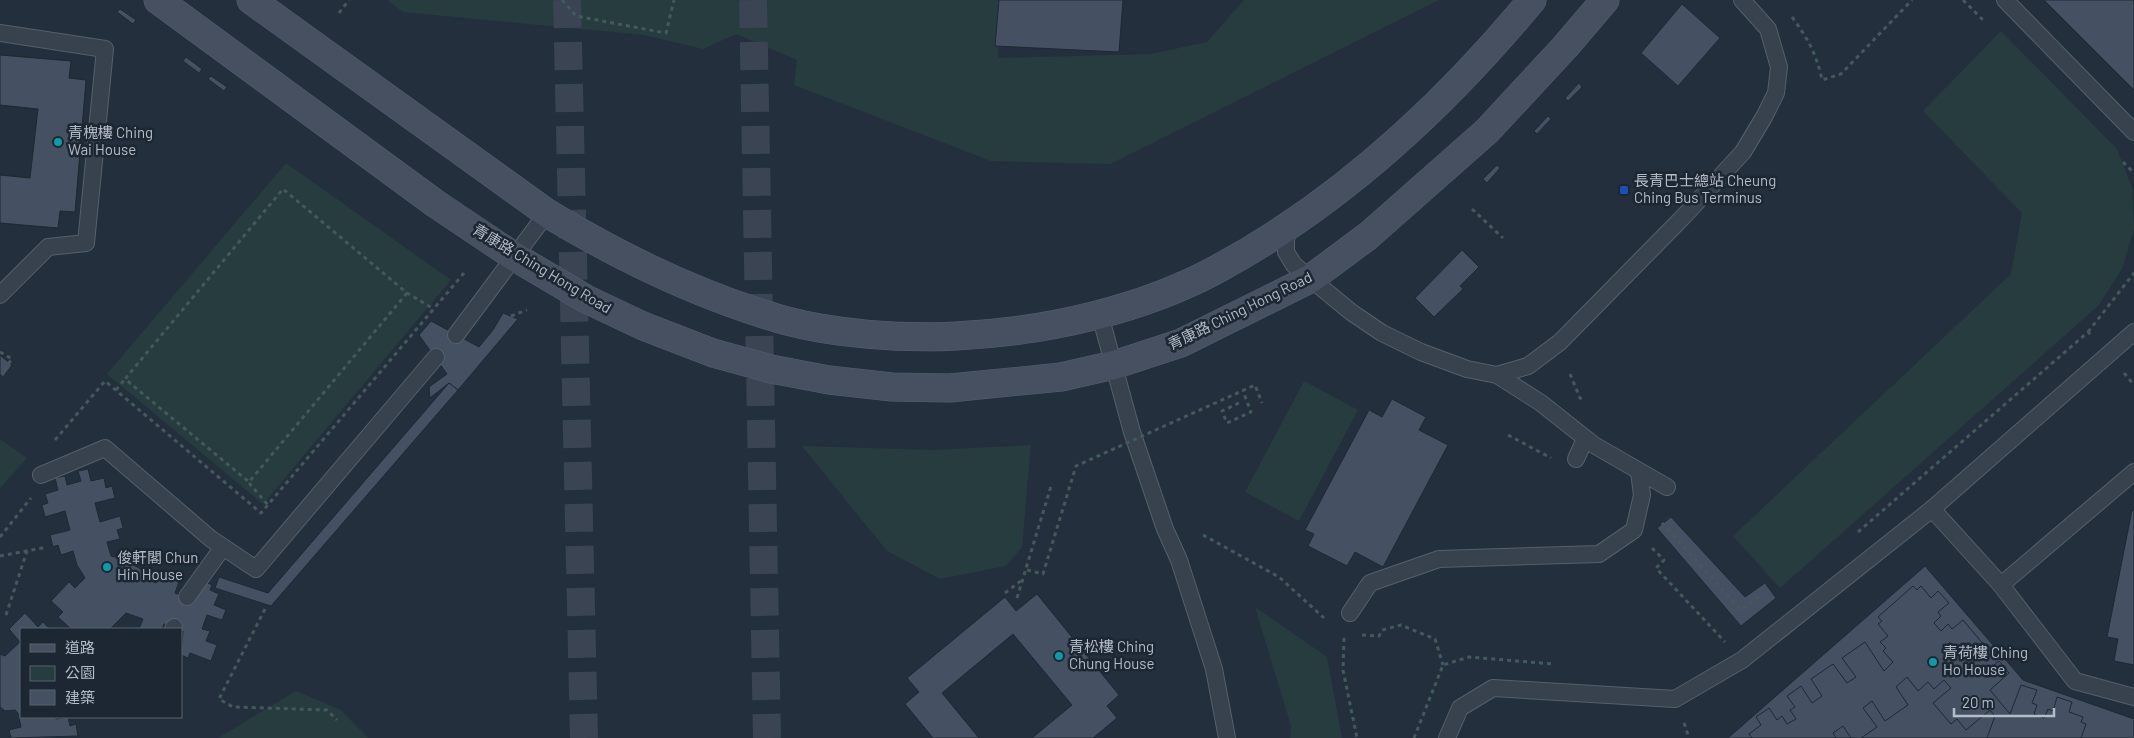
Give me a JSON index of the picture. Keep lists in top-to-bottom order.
{
  "streets": {
    "main road": ["青康路 Ching Hong Road"]
  },
  "places": {
    "other": [
      "青槐樓 Ching Wai House",
      "俊軒閣 Chun Hin House",
      "青松樓 Ching Chung House",
      "青荷樓 Ching Ho House"
    ],
    "transit": ["長青巴士總站 Cheung Ching Bus Terminus"]
  },
  "legend": ["道路", "公園", "建築"],
  "scale_bar": "20 m"
}
